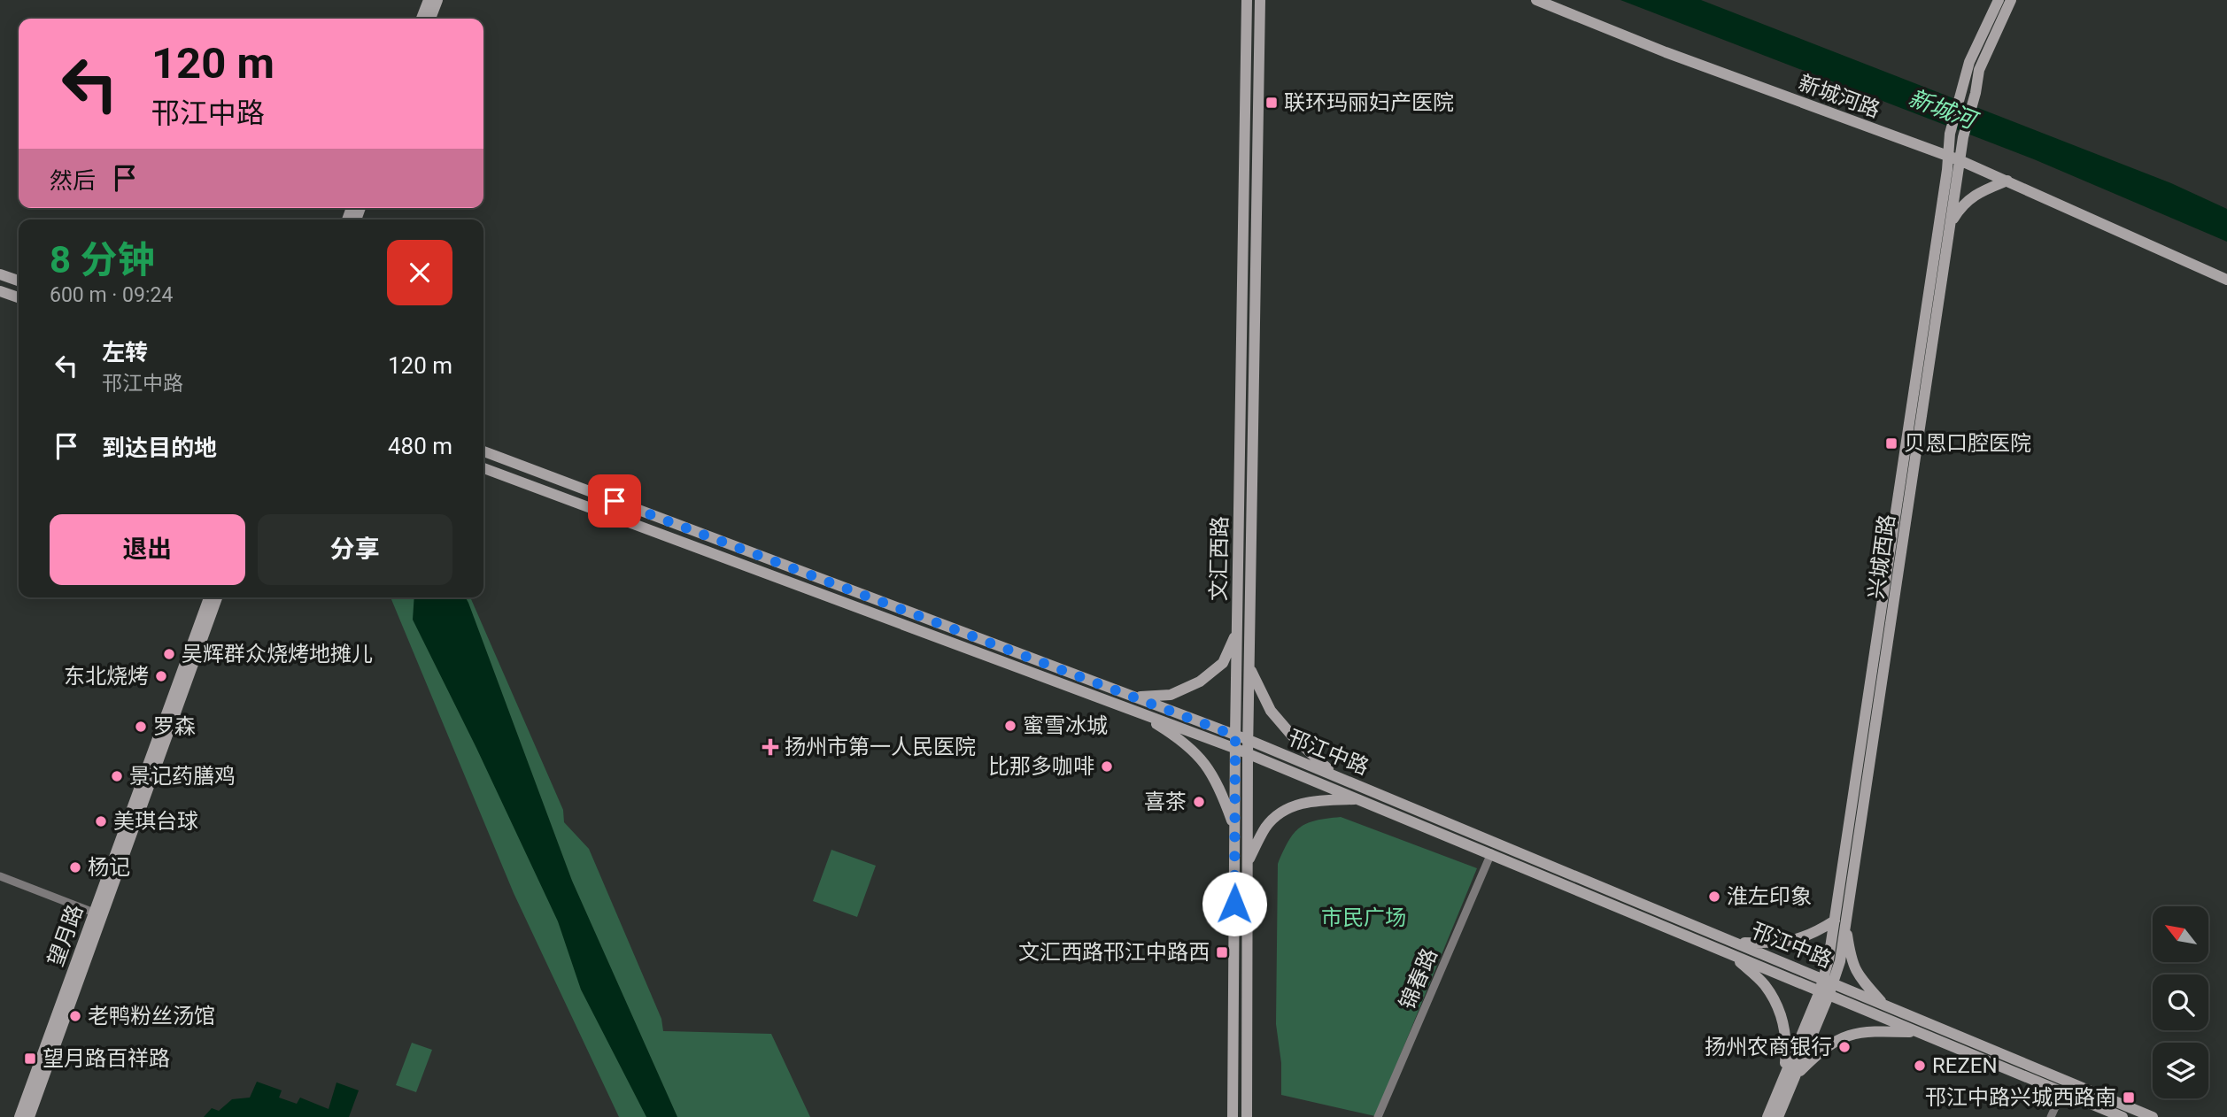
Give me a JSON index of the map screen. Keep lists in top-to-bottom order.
{
  "streets": {
    "main road": [
      "新城河路",
      "兴城西路",
      "文汇西路",
      "邗江中路",
      "望月路"
    ],
    "street": ["锦春路"]
  },
  "crossings": [
    ["新城河路", "兴城西路"],
    ["兴城西路", "邗江中路"],
    ["文汇西路", "邗江中路"],
    ["邗江中路", "锦春路"]
  ],
  "water": ["新城河"],
  "parks": ["市民广场"],
  "places": {
    "transit": [
      "联环玛丽妇产医院",
      "贝恩口腔医院",
      "文汇西路邗江中路西",
      "望月路百祥路",
      "邗江中路兴城西路南"
    ],
    "other": [
      "吴辉群众烧烤地摊儿",
      "东北烧烤",
      "蜜雪冰城",
      "罗森",
      "比那多咖啡",
      "景记药膳鸡",
      "喜茶",
      "美琪台球",
      "杨记",
      "淮左印象",
      "老鸭粉丝汤馆",
      "扬州农商银行",
      "REZEN"
    ],
    "health": ["扬州市第一人民医院"]
  },
  "north": "top left",
  "page": {
    "turn": ["120 m", "邗江中路"],
    "then": "然后",
    "heading": ["8 分钟", "600 m · 09:24"],
    "list": [
      {
        "name": "左转",
        "note": "邗江中路",
        "value": "120 m"
      },
      {
        "name": "到达目的地",
        "value": "480 m"
      }
    ],
    "buttons": ["退出", "分享"]
  }
}
